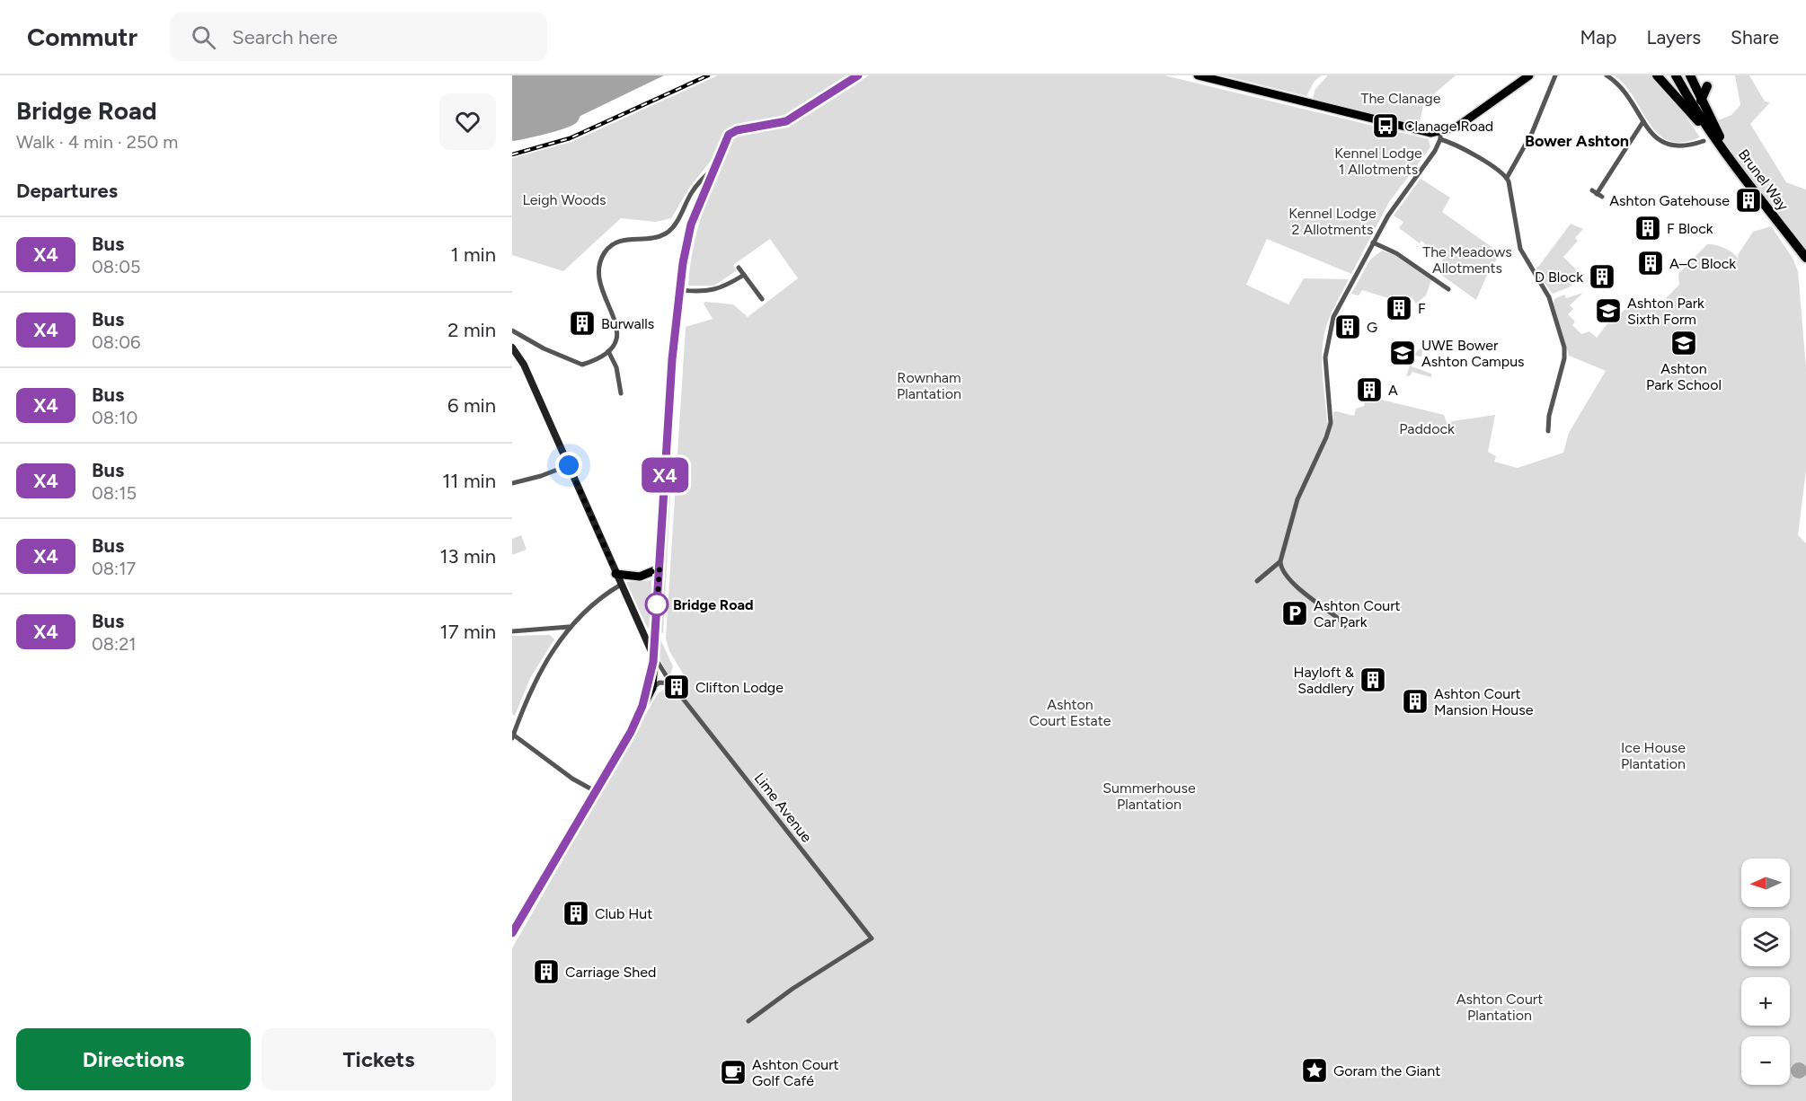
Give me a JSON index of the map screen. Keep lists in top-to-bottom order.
{
  "streets": {
    "highway": ["Brunel Way"],
    "street": ["Lime Avenue"]
  },
  "districts": ["Bower Ashton"],
  "parks": [
    "The Clanage",
    "Kennel Lodge 1 Allotments",
    "Leigh Woods",
    "Kennel Lodge 2 Allotments",
    "The Meadows Allotments",
    "Rownham Plantation",
    "Paddock",
    "Ashton Court Estate",
    "Ice House Plantation",
    "Summerhouse Plantation",
    "Ashton Court Plantation"
  ],
  "places": {
    "bus stop": ["Clanage Road"],
    "building": [
      "Ashton Gatehouse",
      "F Block",
      "A–C Block",
      "D Block",
      "F",
      "Burwalls",
      "G",
      "A",
      "Hayloft & Saddlery",
      "Clifton Lodge",
      "Ashton Court Mansion House",
      "Club Hut",
      "Carriage Shed"
    ],
    "school or university": ["Ashton Park Sixth Form", "Ashton Park School", "UWE Bower Ashton Campus"],
    "other": ["Bridge Road"],
    "parking": ["Ashton Court Car Park"],
    "place": ["Goram the Giant"],
    "cafe": ["Ashton Court Golf Café"]
  },
  "lines": ["bus line X4"],
  "north": "left",
  "page": {
    "header": "Commutr",
    "search": "Search here",
    "nav": ["Map", "Layers", "Share"],
    "heading": [
      ["Bridge Road", "Walk · 4 min · 250 m"],
      "Departures"
    ],
    "on_map": "X4",
    "list": [
      {
        "mark": "X4",
        "name": "Bus",
        "note": "08:05",
        "value": "1 min"
      },
      {
        "mark": "X4",
        "name": "Bus",
        "note": "08:06",
        "value": "2 min"
      },
      {
        "mark": "X4",
        "name": "Bus",
        "note": "08:10",
        "value": "6 min"
      },
      {
        "mark": "X4",
        "name": "Bus",
        "note": "08:15",
        "value": "11 min"
      },
      {
        "mark": "X4",
        "name": "Bus",
        "note": "08:17",
        "value": "13 min"
      },
      {
        "mark": "X4",
        "name": "Bus",
        "note": "08:21",
        "value": "17 min"
      }
    ],
    "map_buttons": ["+", "−"],
    "buttons": ["Directions", "Tickets"]
  }
}
